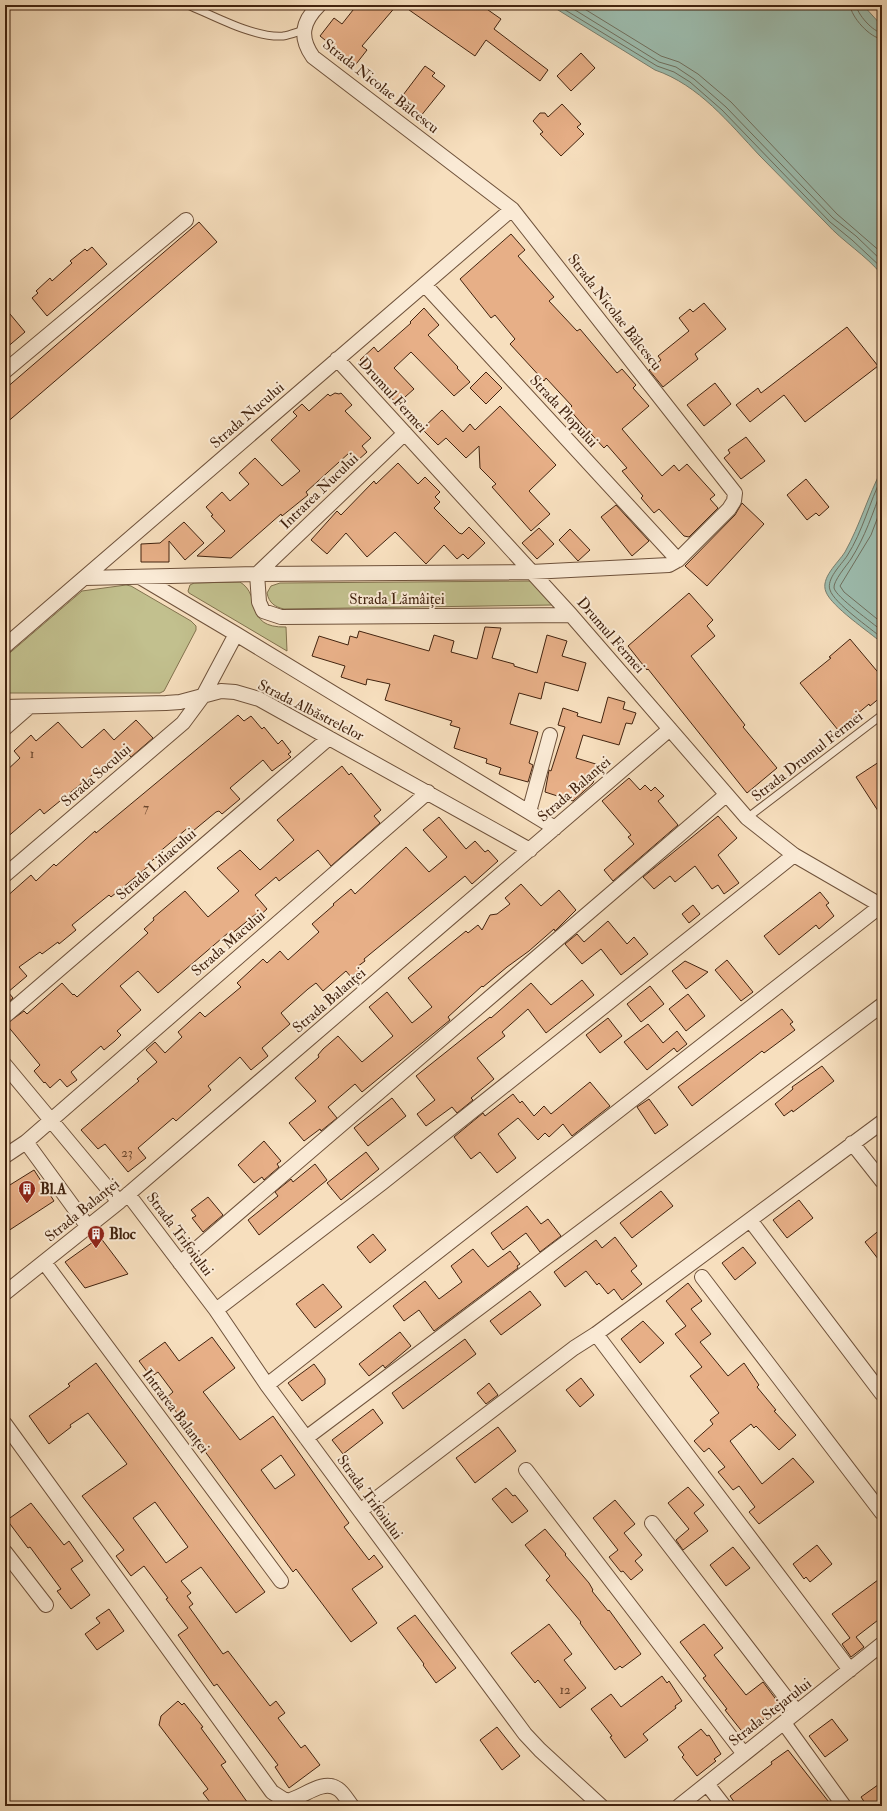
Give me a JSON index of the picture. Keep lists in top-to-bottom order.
{
  "streets": {
    "street": [
      "Strada Nicolae Bălcescu",
      "Drumul Fermei",
      "Strada Plopului",
      "Strada Nucului",
      "Intrarea Nucului",
      "Strada Lămâiței",
      "Strada Albăstrelelor",
      "Strada Socului",
      "Strada Balanței",
      "Strada Liliacului",
      "Strada Macului",
      "Strada Trifoiului",
      "Intrarea Balanței",
      "Strada Stejarului"
    ],
    "lane": ["Strada Drumul Fermei"]
  },
  "crossings": [
    ["Strada Nicolae Bălcescu", "Drumul Fermei"],
    ["Strada Nicolae Bălcescu", "Strada Plopului"],
    ["Strada Nicolae Bălcescu", "Strada Nucului"],
    ["Strada Nicolae Bălcescu", "Strada Lămâiței"],
    ["Drumul Fermei", "Strada Nucului"],
    ["Drumul Fermei", "Intrarea Nucului"],
    ["Drumul Fermei", "Strada Lămâiței"],
    ["Drumul Fermei", "Strada Drumul Fermei"],
    ["Drumul Fermei", "Strada Balanței"],
    ["Strada Plopului", "Strada Nucului"],
    ["Strada Nucului", "Strada Lămâiței"],
    ["Intrarea Nucului", "Strada Lămâiței"],
    ["Strada Lămâiței", "Strada Albăstrelelor"],
    ["Strada Albăstrelelor", "Strada Socului"],
    ["Strada Albăstrelelor", "Strada Balanței"],
    ["Strada Albăstrelelor", "Strada Liliacului"],
    ["Strada Albăstrelelor", "Strada Macului"],
    ["Strada Balanței", "Strada Trifoiului"],
    ["Strada Balanței", "Intrarea Balanței"],
    ["Strada Macului", "Strada Trifoiului"]
  ],
  "places": {
    "building": ["Bl.A", "Bloc"]
  },
  "house_numbers": [
    "1",
    "7",
    "23",
    "12"
  ]
}
